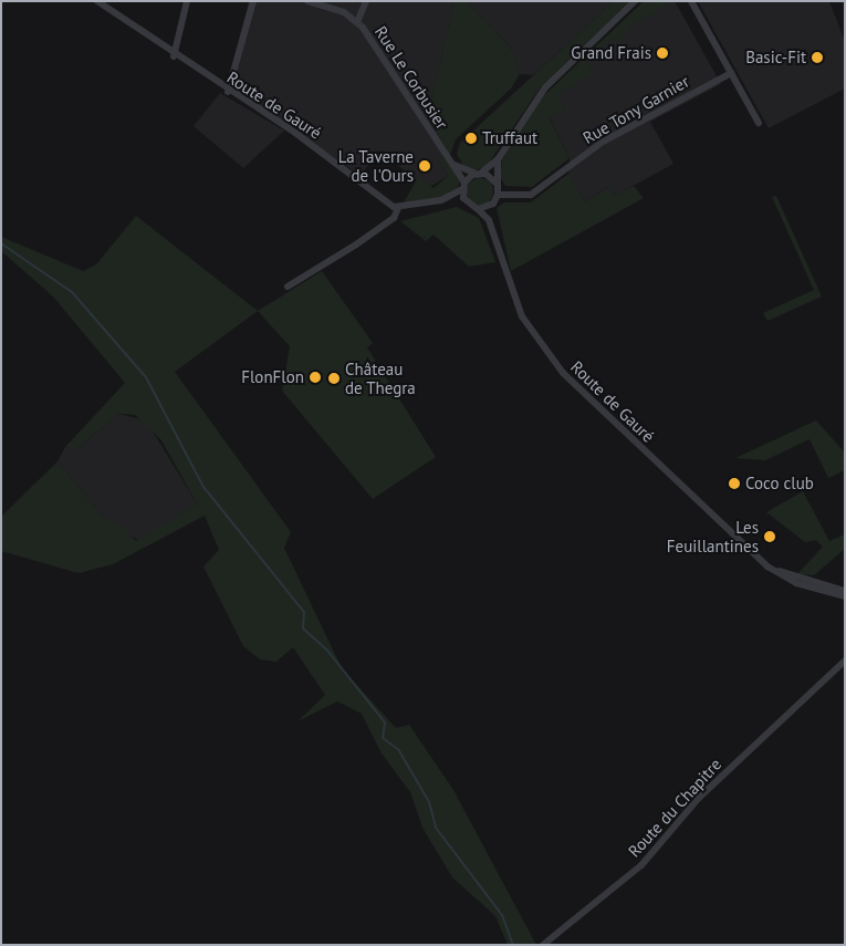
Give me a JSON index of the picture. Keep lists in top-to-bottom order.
{
  "streets": {
    "street": [
      "Rue Le Corbusier",
      "Route de Gauré",
      "Rue Tony Garnier",
      "Route du Chapitre"
    ]
  },
  "crossings": [
    ["Rue Le Corbusier", "Route de Gauré"],
    ["Rue Le Corbusier", "Rue Tony Garnier"],
    ["Route de Gauré", "Rue Tony Garnier"]
  ],
  "places": [
    "Grand Frais",
    "Basic-Fit",
    "Truffaut",
    "La Taverne de l'Ours",
    "FlonFlon",
    "Château de Thegra",
    "Coco club",
    "Les Feuillantines"
  ]
}
